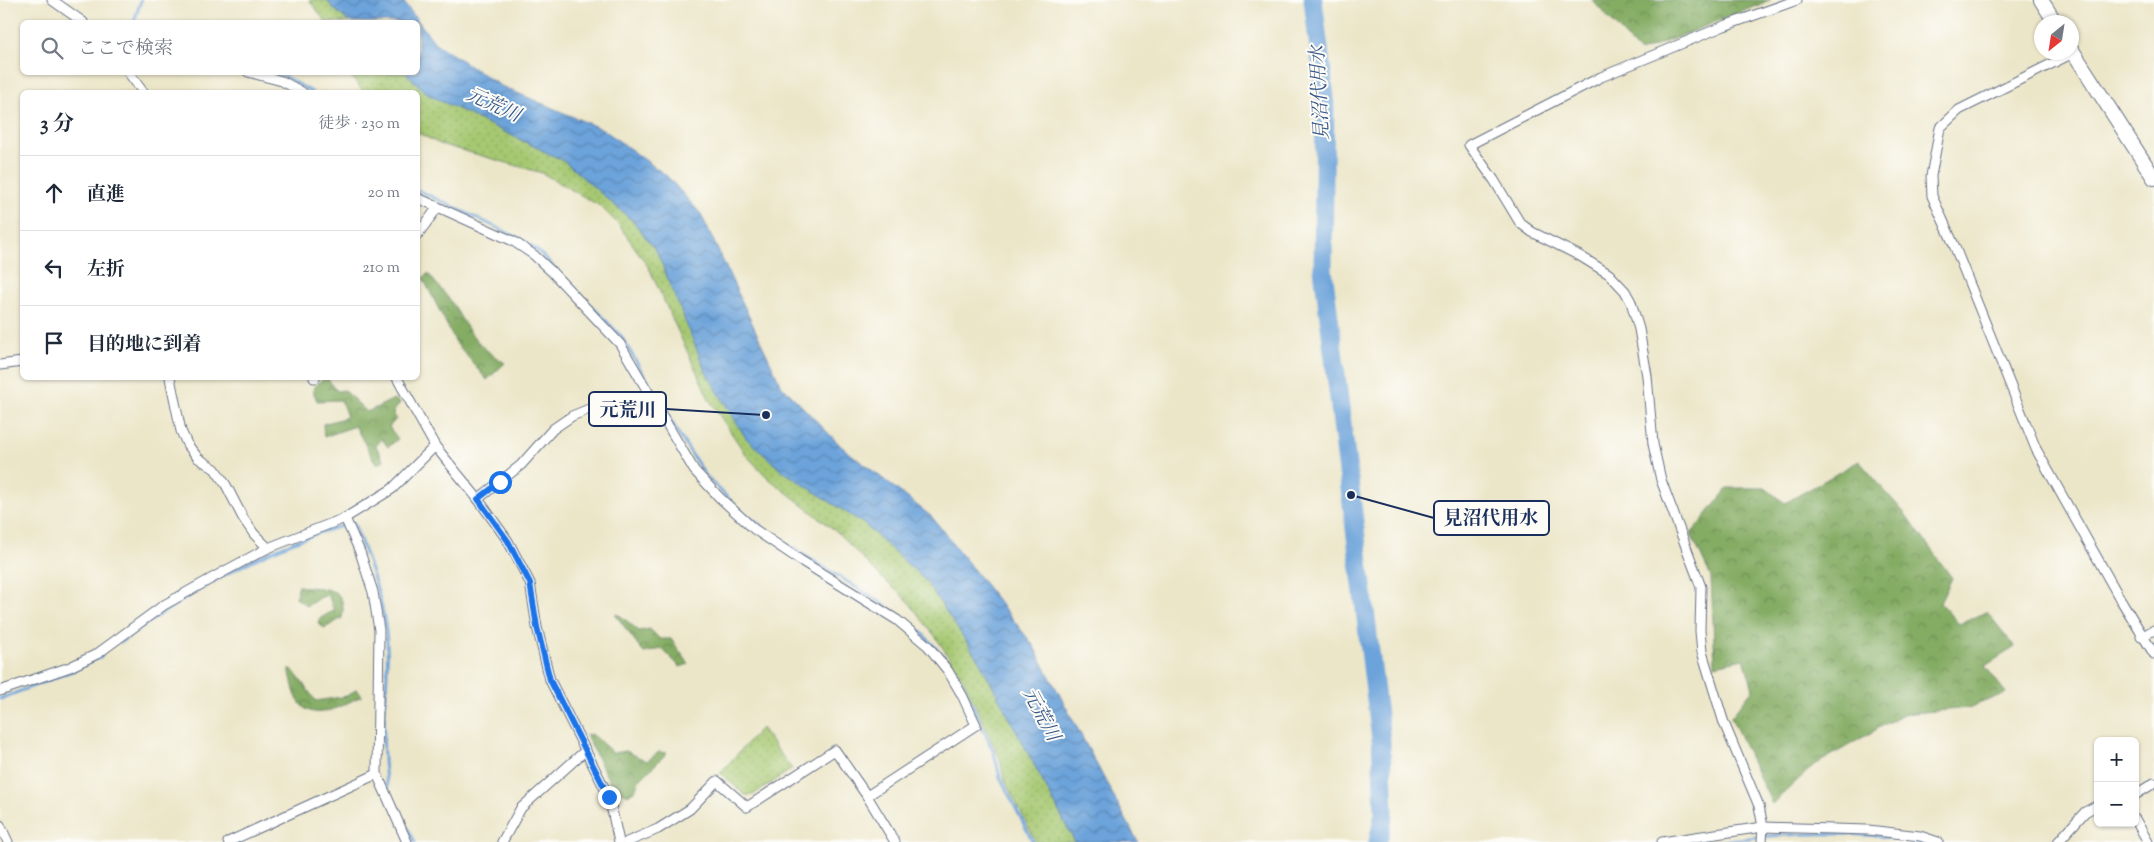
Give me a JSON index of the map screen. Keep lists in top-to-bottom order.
{
  "water": ["見沼代用水", "元荒川"],
  "places": ["元荒川", "見沼代用水"],
  "north": "bottom left",
  "page": {
    "search": "ここで検索",
    "heading": ["3 分", "徒歩 · 230 m"],
    "list": [
      ["直進", "20 m"],
      ["左折", "210 m"],
      "目的地に到着"
    ],
    "map_buttons": ["+", "−"]
  }
}
